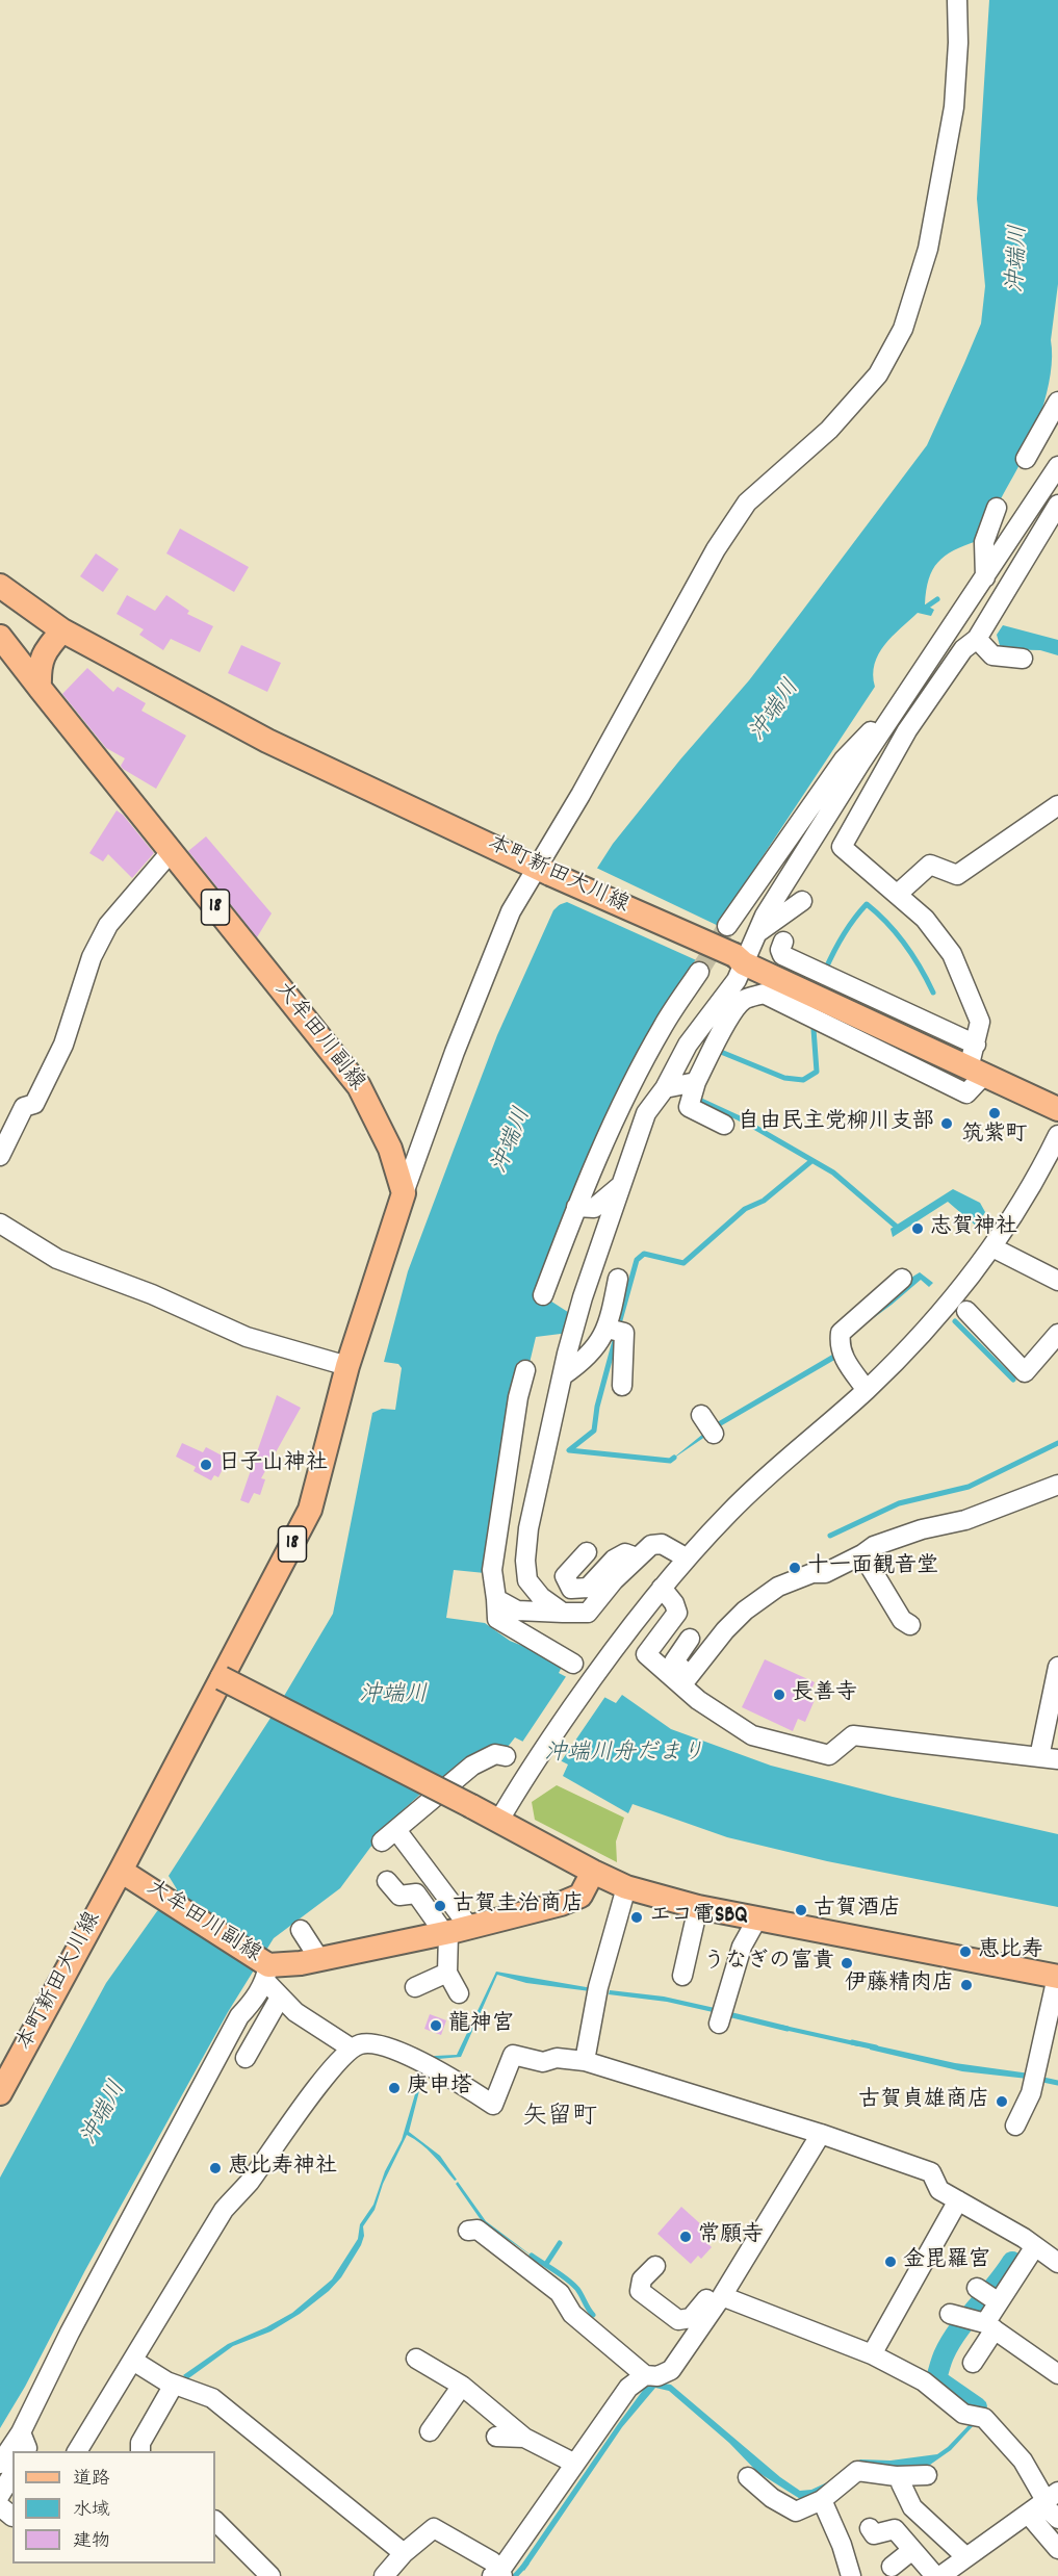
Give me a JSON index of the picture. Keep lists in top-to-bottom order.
{
  "streets": {
    "main road": ["本町新田大川線", "18", "大牟田川副線"]
  },
  "crossings": [
    ["本町新田大川線", "大牟田川副線"]
  ],
  "districts": ["矢留町"],
  "water": ["沖端川", "沖端川舟だまり"],
  "places": [
    "筑紫町",
    "自由民主党柳川支部",
    "志賀神社",
    "日子山神社",
    "十一面観音堂",
    "長善寺",
    "古賀圭治商店",
    "古賀酒店",
    "エコ電SBQ",
    "恵比寿",
    "うなぎの富貴",
    "伊藤精肉店",
    "龍神宮",
    "庚申塔",
    "古賀貞雄商店",
    "恵比寿神社",
    "常願寺",
    "金毘羅宮"
  ],
  "legend": ["道路", "水域", "建物"]
}
